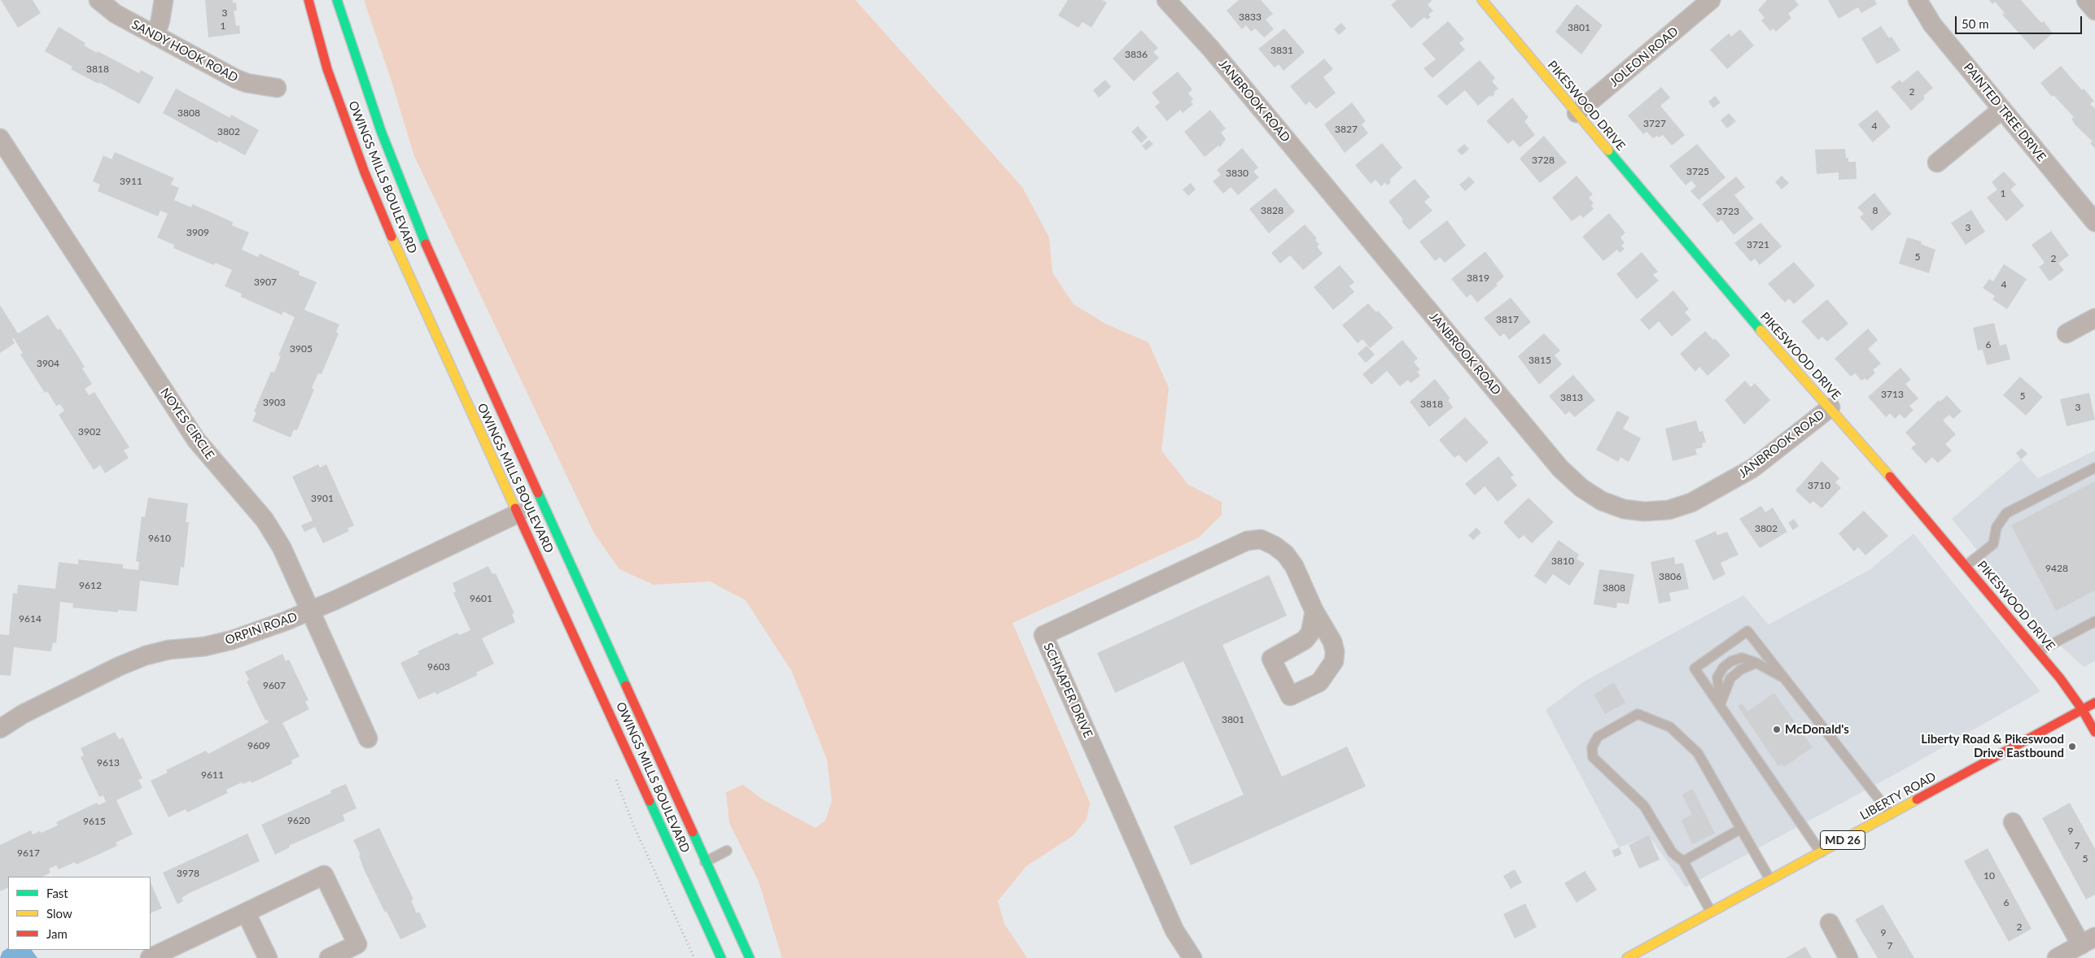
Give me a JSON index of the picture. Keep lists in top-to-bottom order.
{
  "streets": {
    "main road": [
      "PIKESWOOD DRIVE",
      "OWINGS MILLS BOULEVARD",
      "LIBERTY ROAD",
      "MD 26"
    ],
    "street": [
      "SANDY HOOK ROAD",
      "JOLEON ROAD",
      "JANBROOK ROAD",
      "PAINTED TREE DRIVE",
      "NOYES CIRCLE",
      "ORPIN ROAD",
      "SCHNAPER DRIVE"
    ]
  },
  "crossings": [
    ["JOLEON ROAD", "PIKESWOOD DRIVE"],
    ["JANBROOK ROAD", "PIKESWOOD DRIVE"],
    ["PIKESWOOD DRIVE", "LIBERTY ROAD"],
    ["OWINGS MILLS BOULEVARD", "ORPIN ROAD"],
    ["NOYES CIRCLE", "ORPIN ROAD"]
  ],
  "places": ["McDonald's", "Liberty Road & Pikeswood Drive Eastbound"],
  "house_numbers": [
    "3",
    "3833",
    "1",
    "3801",
    "3831",
    "3836",
    "3818",
    "2",
    "3808",
    "3727",
    "4",
    "3827",
    "3802",
    "3728",
    "3725",
    "3830",
    "3911",
    "1",
    "3828",
    "8",
    "3723",
    "3",
    "3909",
    "3721",
    "5",
    "2",
    "3819",
    "3907",
    "4",
    "3817",
    "6",
    "3905",
    "3815",
    "3904",
    "3713",
    "5",
    "3813",
    "3903",
    "3818",
    "3",
    "3902",
    "3710",
    "3901",
    "3802",
    "9610",
    "3810",
    "9428",
    "3806",
    "9612",
    "3808",
    "9601",
    "9614",
    "9603",
    "9607",
    "3801",
    "9609",
    "9613",
    "9611",
    "9620",
    "9615",
    "9",
    "7",
    "9617",
    "5",
    "3978",
    "10",
    "6",
    "2",
    "9",
    "7"
  ],
  "legend": ["Fast", "Slow", "Jam"],
  "scale_bar": "50 m"
}
